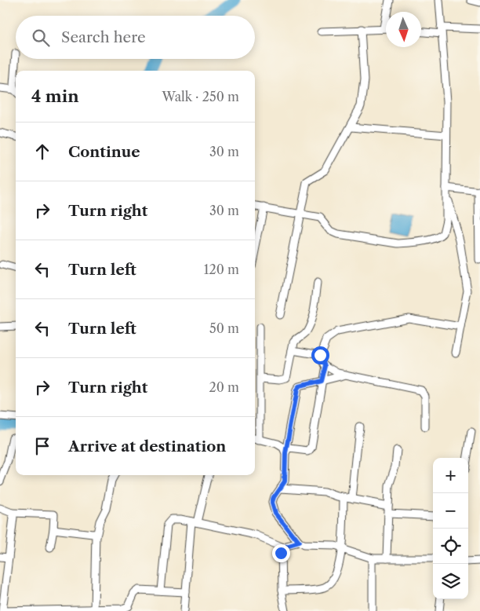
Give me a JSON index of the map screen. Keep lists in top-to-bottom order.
{
  "north": "bottom",
  "page": {
    "search": "Search here",
    "heading": ["4 min", "Walk · 250 m"],
    "list": [
      ["Continue", "30 m"],
      ["Turn right", "30 m"],
      ["Turn left", "120 m"],
      ["Turn left", "50 m"],
      ["Turn right", "20 m"],
      "Arrive at destination"
    ],
    "map_buttons": ["+", "−"]
  }
}
